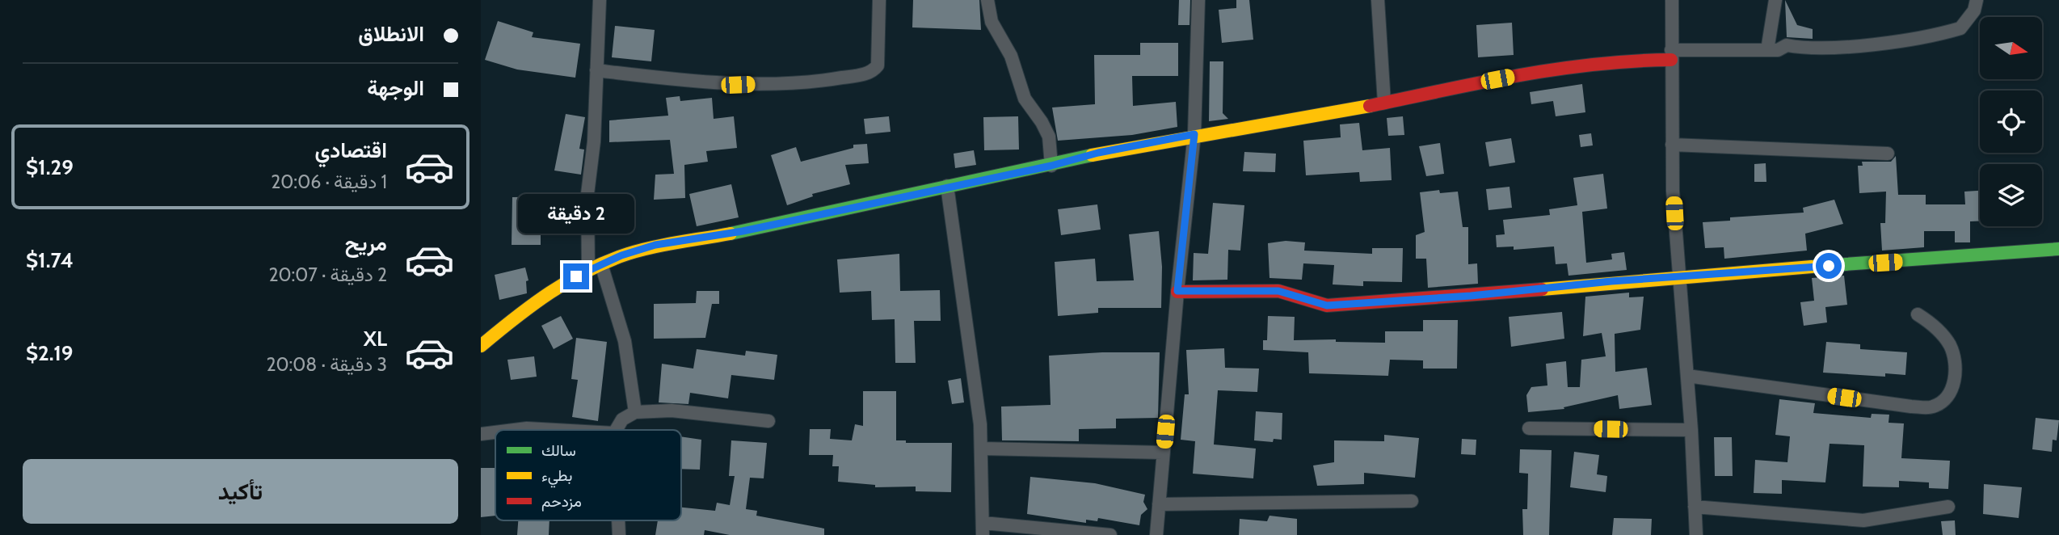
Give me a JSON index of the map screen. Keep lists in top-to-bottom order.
{
  "legend": ["سالك", "بطيء", "مزدحم"],
  "north": "right",
  "page": {
    "banner": ["الانطلاق", "الوجهة"],
    "list": [
      {
        "name": "اقتصادي",
        "note": "1 دقيقة · 20:06",
        "value": "$1.29"
      },
      {
        "name": "مريح",
        "note": "2 دقيقة · 20:07",
        "value": "$1.74"
      },
      {
        "name": "XL",
        "note": "3 دقيقة · 20:08",
        "value": "$2.19"
      }
    ],
    "bubble": "2 دقيقة",
    "buttons": "تأكيد"
  }
}
